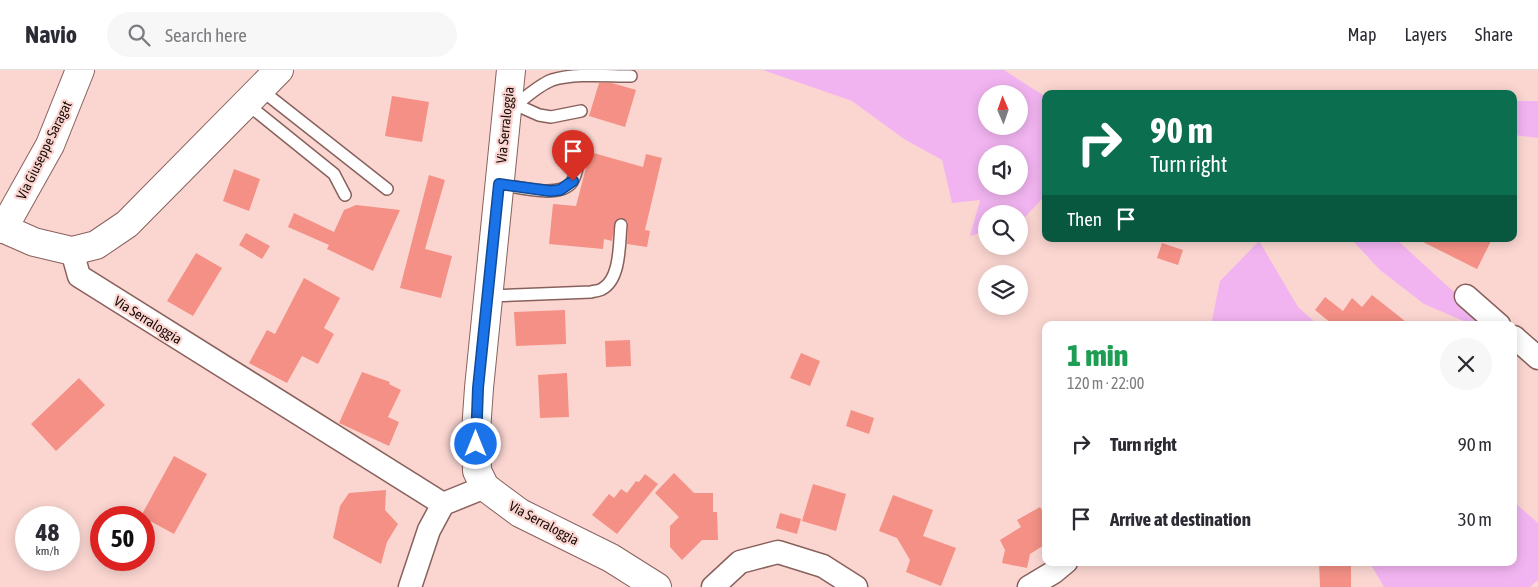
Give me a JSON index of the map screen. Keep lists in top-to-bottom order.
{
  "streets": {
    "main road": ["Via Serraloggia", "Via Giuseppe Saragat"]
  },
  "north": "top",
  "page": {
    "header": "Navio",
    "search": "Search here",
    "nav": ["Map", "Layers", "Share"],
    "turn": ["90 m", "Turn right"],
    "then": "Then",
    "heading": ["1 min", "120 m · 22:00"],
    "list": [
      {
        "name": "Turn right",
        "value": "90 m"
      },
      {
        "name": "Arrive at destination",
        "value": "30 m"
      }
    ],
    "speed": "48 km/h",
    "limit": "50"
  }
}
